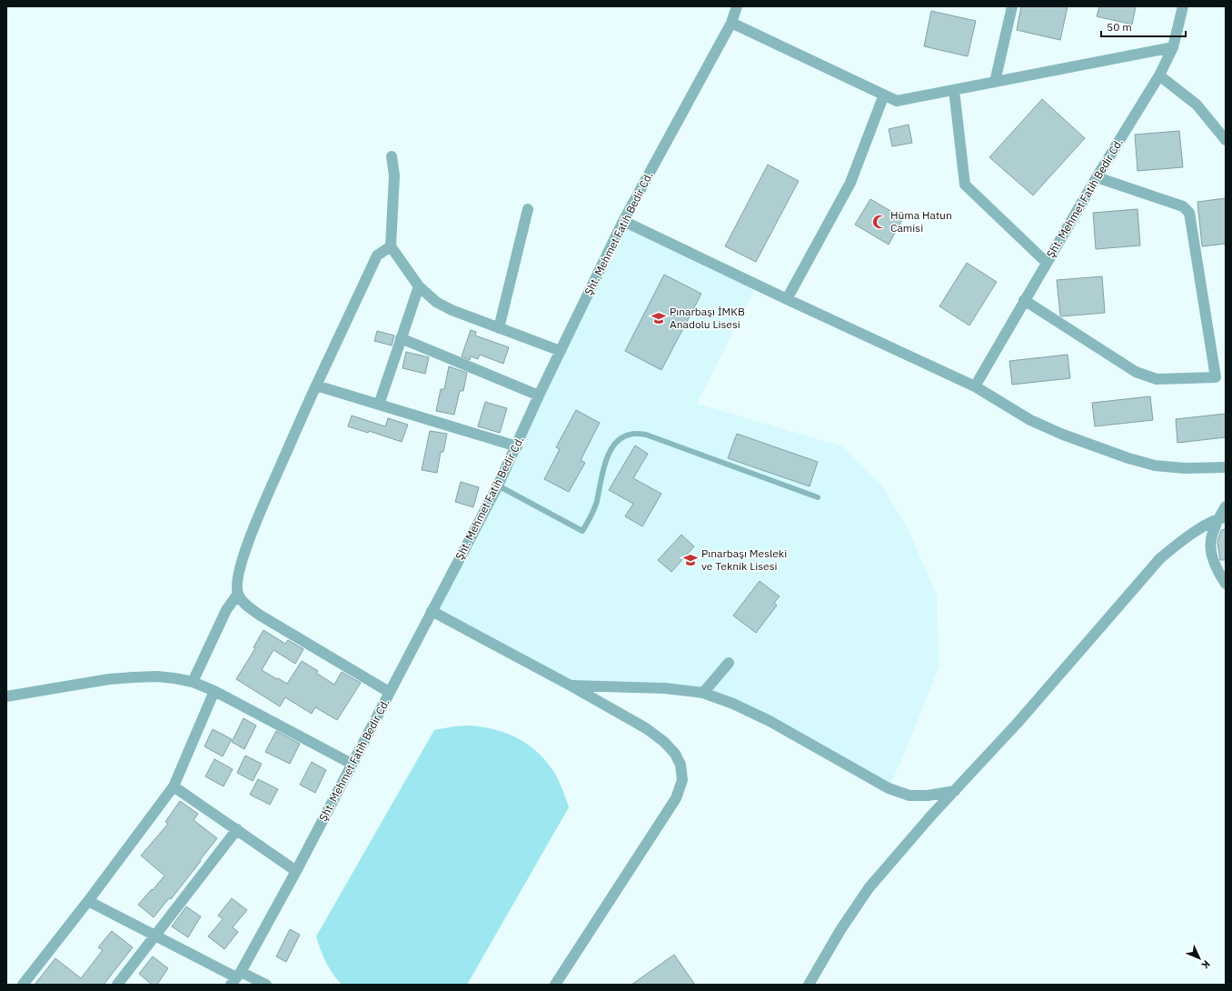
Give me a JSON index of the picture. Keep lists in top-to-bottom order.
{
  "streets": {
    "street": ["Şht. Mehmet Fatih Bedir Cd."]
  },
  "places": {
    "mosque": ["Hüma Hatun Camisi"],
    "school or university": ["Pınarbaşı İMKB Anadolu Lisesi", "Pınarbaşı Mesleki ve Teknik Lisesi"]
  },
  "scale_bar": "50 m",
  "north": "bottom right"
}
